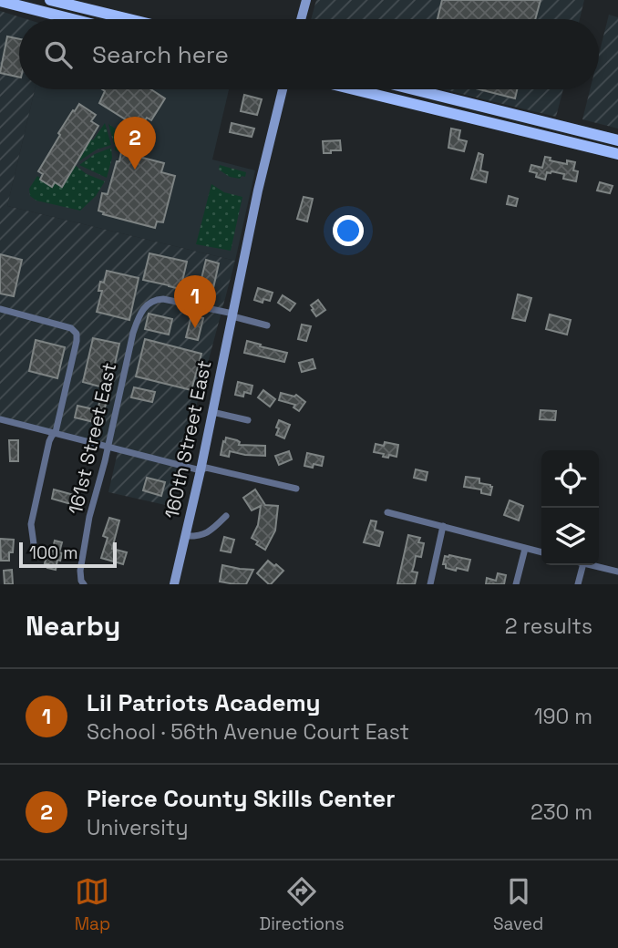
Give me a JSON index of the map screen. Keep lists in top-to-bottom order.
{
  "streets": {
    "main road": ["160th Street East"],
    "street": ["161st Street East"]
  },
  "crossings": [
    ["161st Street East", "160th Street East"]
  ],
  "scale_bar": "100 m",
  "page": {
    "search": "Search here",
    "pins": ["2", "1"],
    "scale": "100 m",
    "heading": ["Nearby", "2 results"],
    "list": [
      {
        "mark": "1",
        "name": "Lil Patriots Academy",
        "note": "School · 56th Avenue Court East",
        "value": "190 m"
      },
      {
        "mark": "2",
        "name": "Pierce County Skills Center",
        "note": "University",
        "value": "230 m"
      }
    ],
    "nav": ["Map", "Directions", "Saved"]
  }
}
